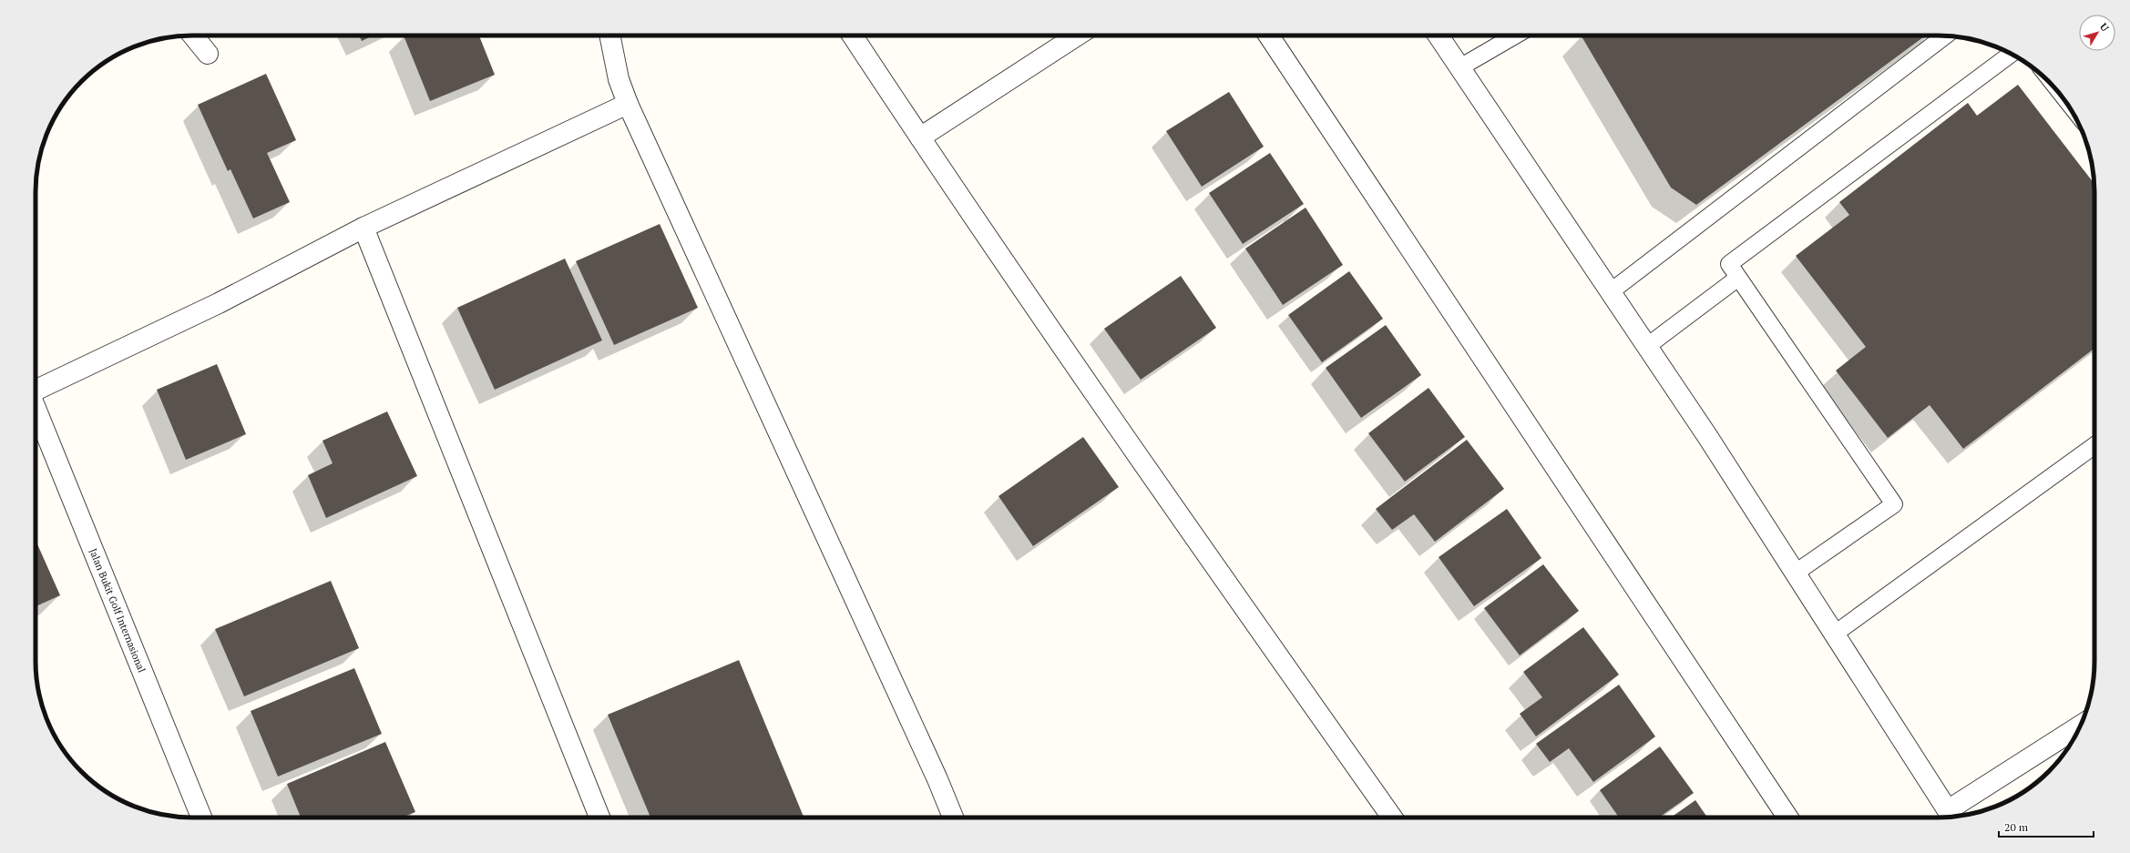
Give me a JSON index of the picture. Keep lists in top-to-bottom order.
{
  "streets": {
    "street": ["Jalan Bukit Golf Internasional"]
  },
  "scale_bar": "20 m",
  "north": "top right"
}
